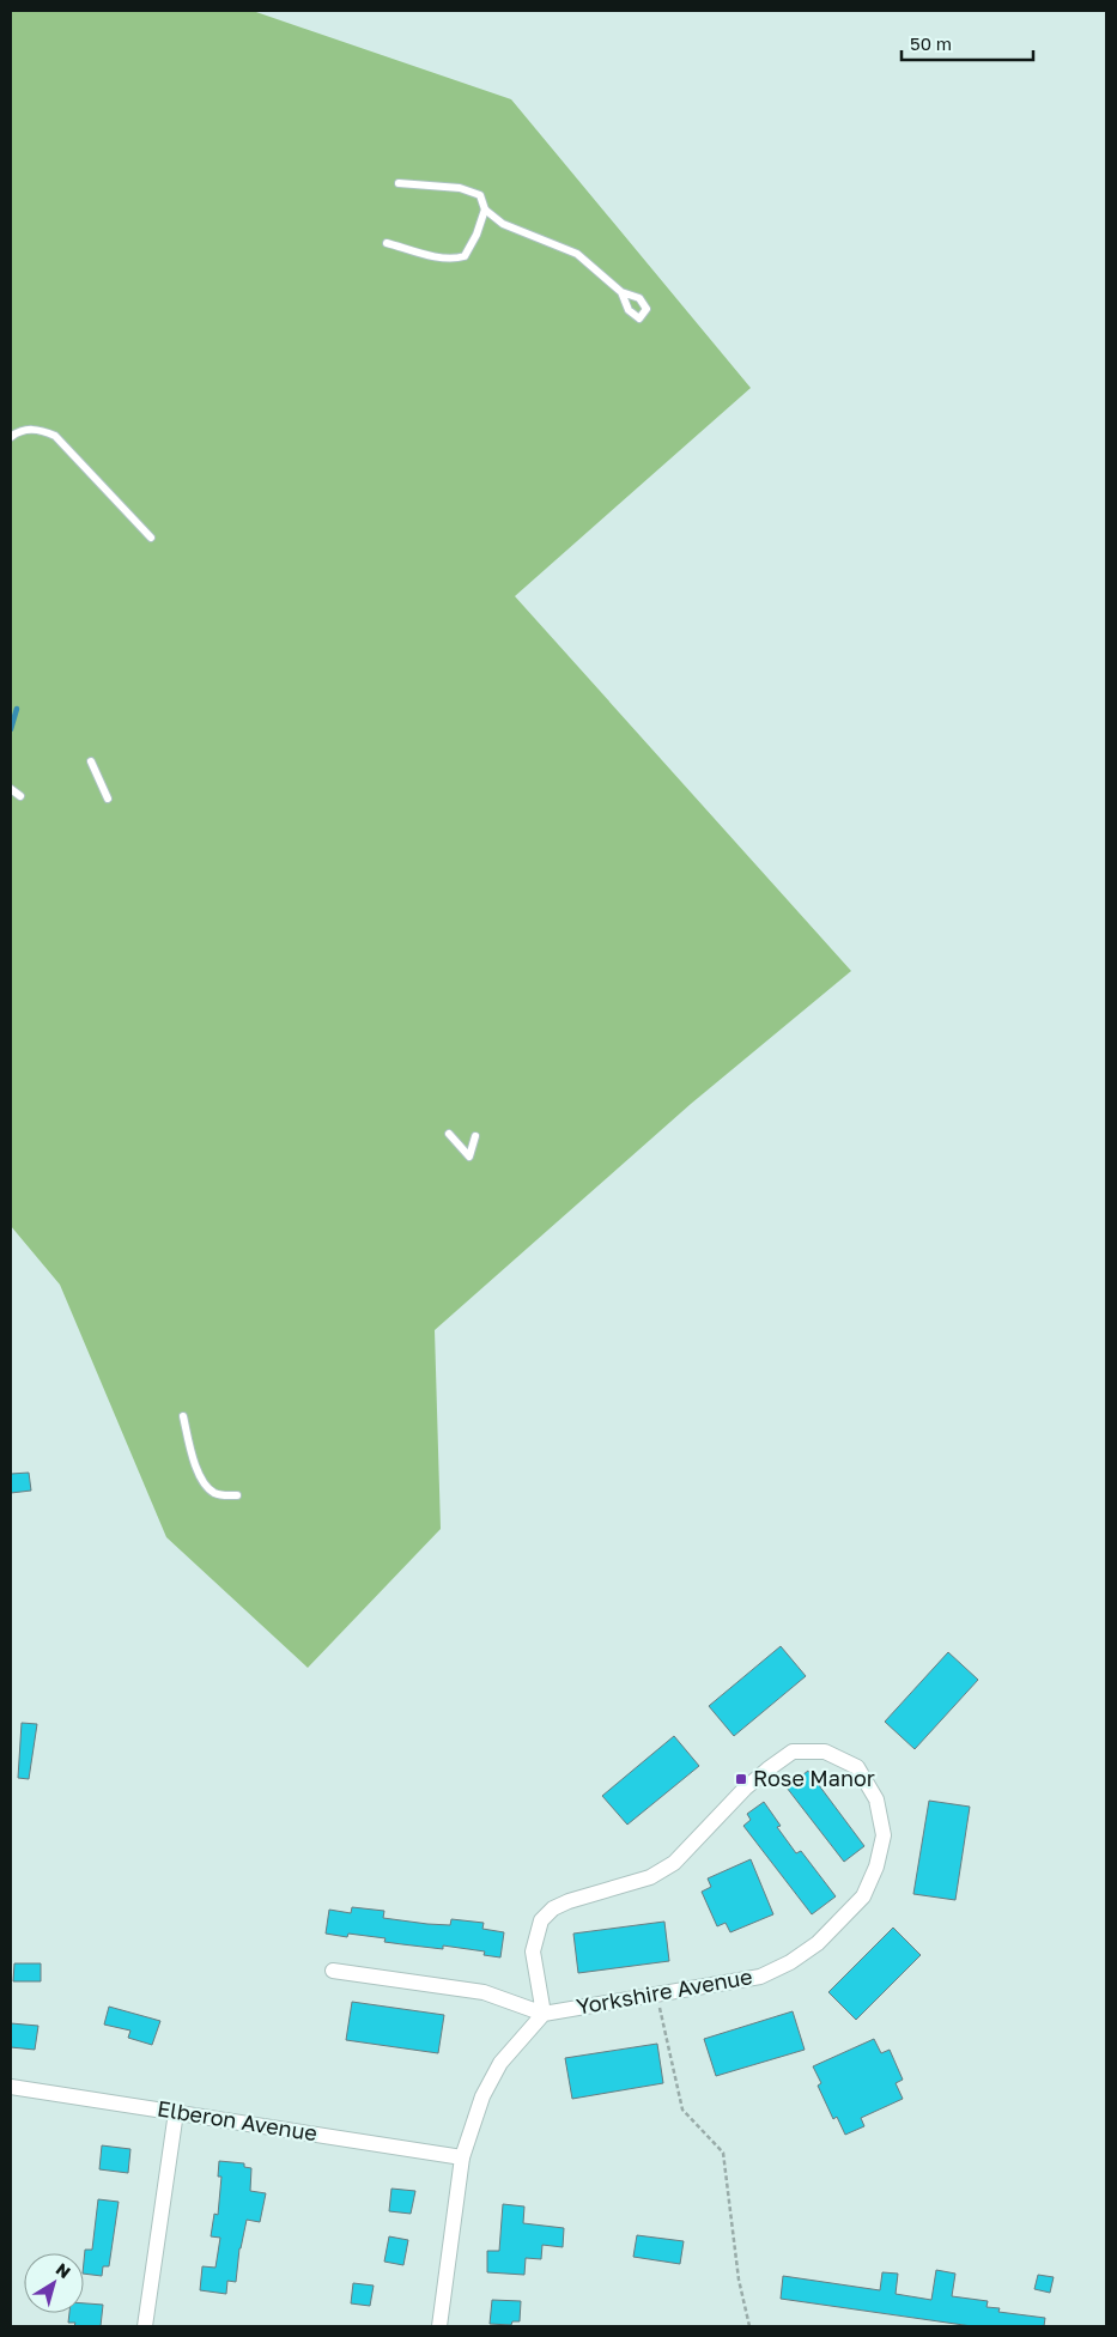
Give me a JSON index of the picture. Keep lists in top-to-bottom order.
{
  "streets": {
    "street": ["Yorkshire Avenue", "Elberon Avenue"]
  },
  "places": {
    "transit": ["Rose Manor"]
  },
  "scale_bar": "50 m",
  "north": "top right"
}
